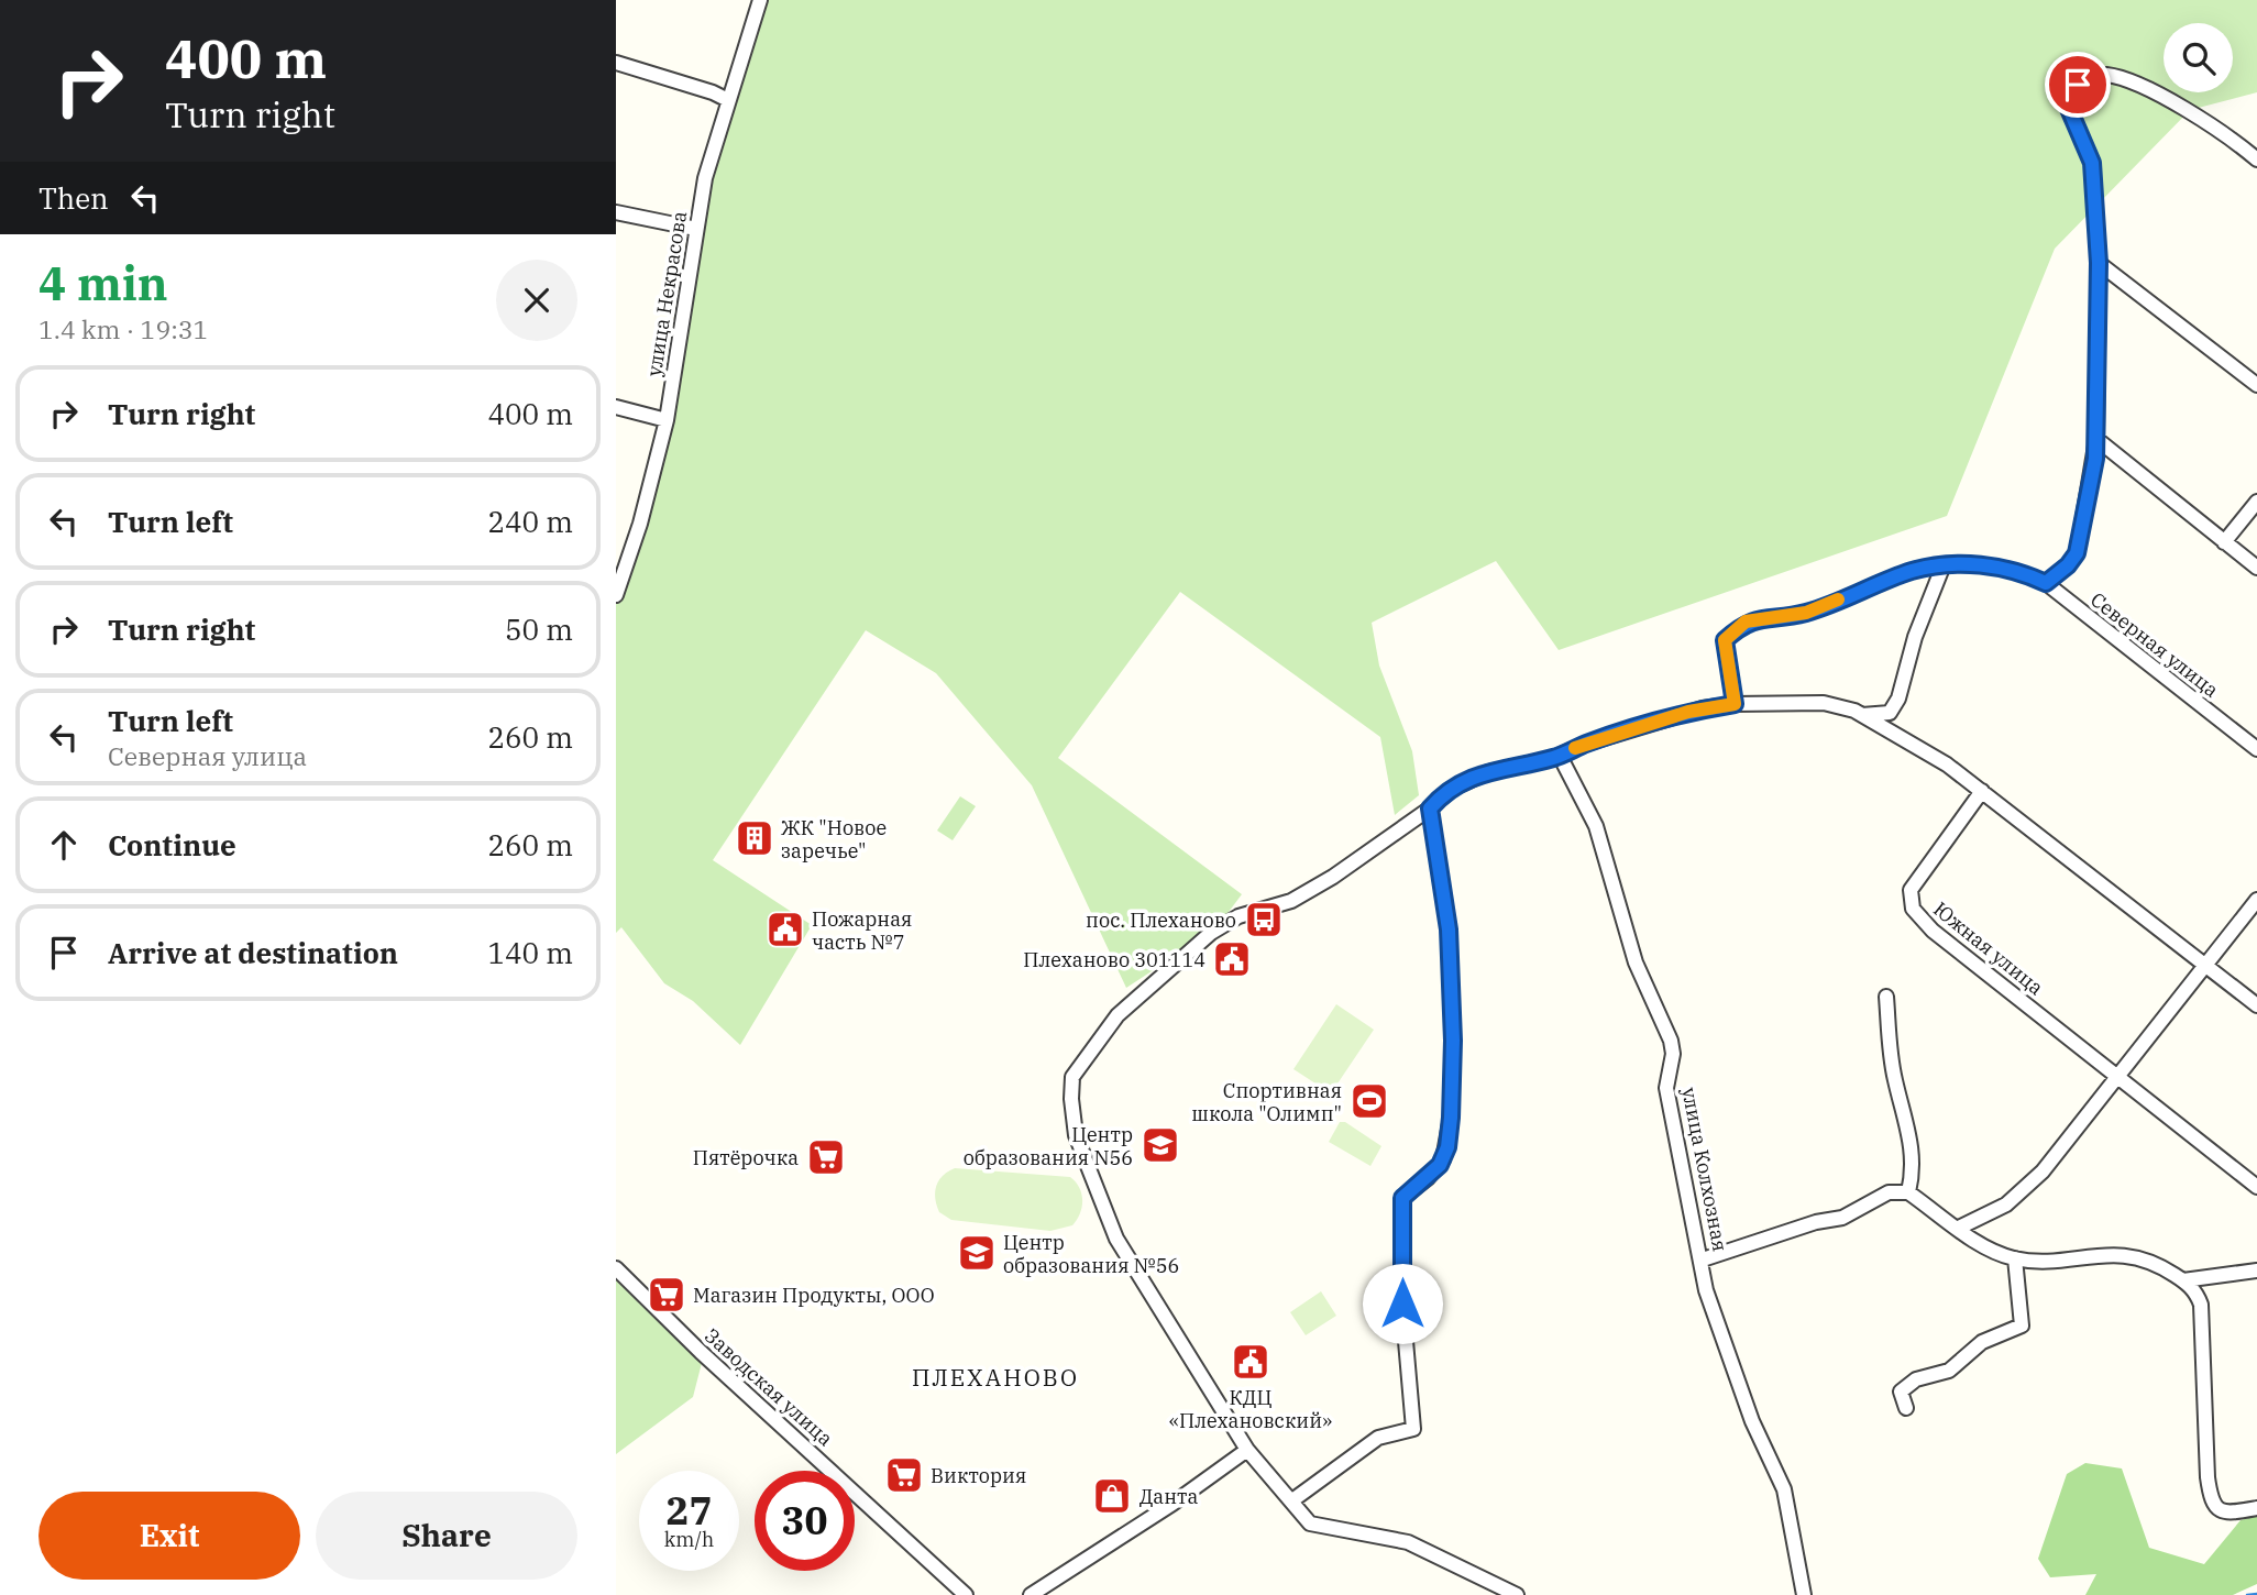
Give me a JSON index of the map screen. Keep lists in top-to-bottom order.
{
  "streets": {
    "street": [
      "улица Некрасова",
      "Северная улица",
      "Южная улица",
      "улица Колхозная",
      "Заводская улица"
    ]
  },
  "districts": ["ПЛЕХАНОВО"],
  "places": {
    "building": ["ЖК \"Новое заречье\""],
    "bus stop": ["пос. Плеханово"],
    "public building": ["Пожарная часть №7", "Плеханово 301114", "КДЦ «Плехановский»"],
    "sports": ["Спортивная школа \"Олимп\""],
    "school or university": ["Центр образования N56", "Центр образования №56"],
    "supermarket": ["Пятёрочка", "Магазин Продукты, ООО", "Виктория"],
    "shop": ["Данта"]
  },
  "page": {
    "turn": ["400 m", "Turn right"],
    "then": "Then",
    "heading": ["4 min", "1.4 km · 19:31"],
    "list": [
      {
        "name": "Turn right",
        "value": "400 m"
      },
      {
        "name": "Turn left",
        "value": "240 m"
      },
      {
        "name": "Turn right",
        "value": "50 m"
      },
      {
        "name": "Turn left",
        "note": "Северная улица",
        "value": "260 m"
      },
      {
        "name": "Continue",
        "value": "260 m"
      },
      {
        "name": "Arrive at destination",
        "value": "140 m"
      }
    ],
    "speed": "27 km/h",
    "limit": "30",
    "buttons": ["Exit", "Share"]
  }
}
